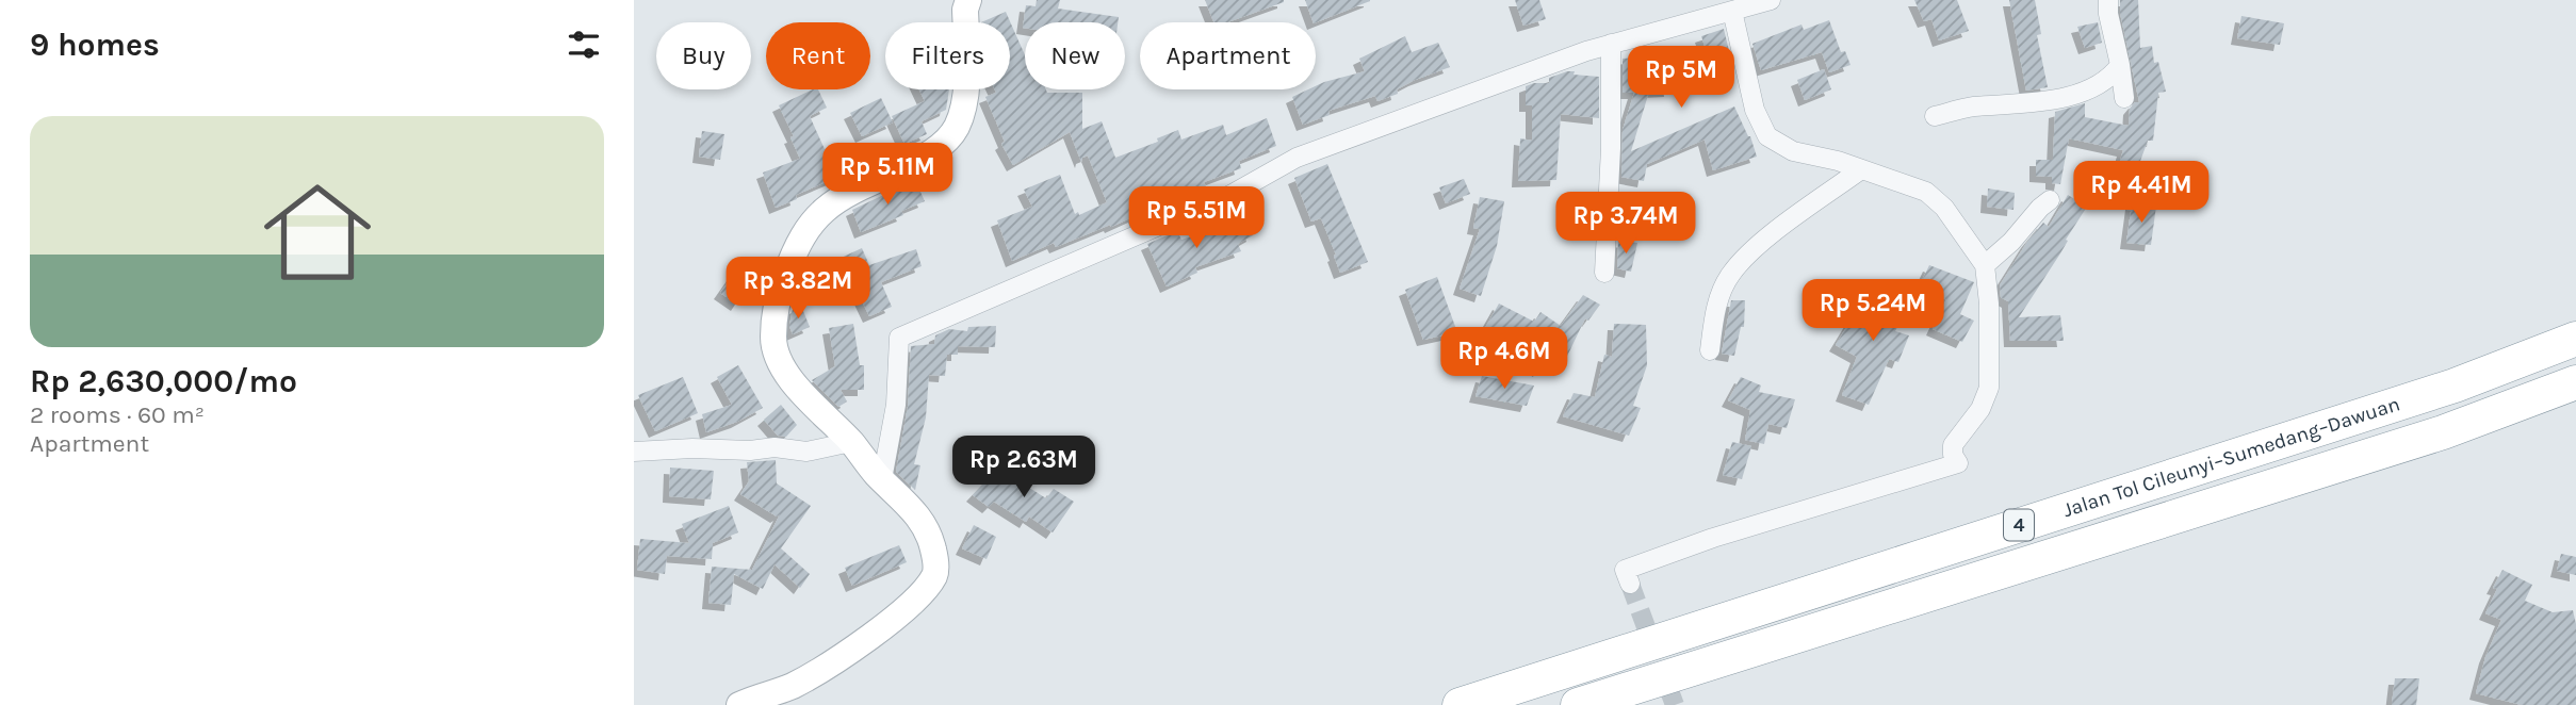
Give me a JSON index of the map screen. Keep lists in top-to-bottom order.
{
  "streets": {
    "highway": ["Jalan Tol Cileunyi–Sumedang–Dawuan", "4"]
  },
  "page": {
    "heading": "9 homes",
    "chip": [
      "Buy",
      "Rent",
      "Filters",
      "New",
      "Apartment"
    ],
    "price": [
      "Rp 5M",
      "Rp 5.11M",
      "Rp 4.41M",
      "Rp 5.51M",
      "Rp 3.74M",
      "Rp 3.82M",
      "Rp 5.24M",
      "Rp 4.6M",
      "Rp 2.63M"
    ],
    "list": [
      {
        "name": "Rp 2,630,000/mo",
        "note": "2 rooms · 60 m² · Apartment"
      }
    ]
  }
}
